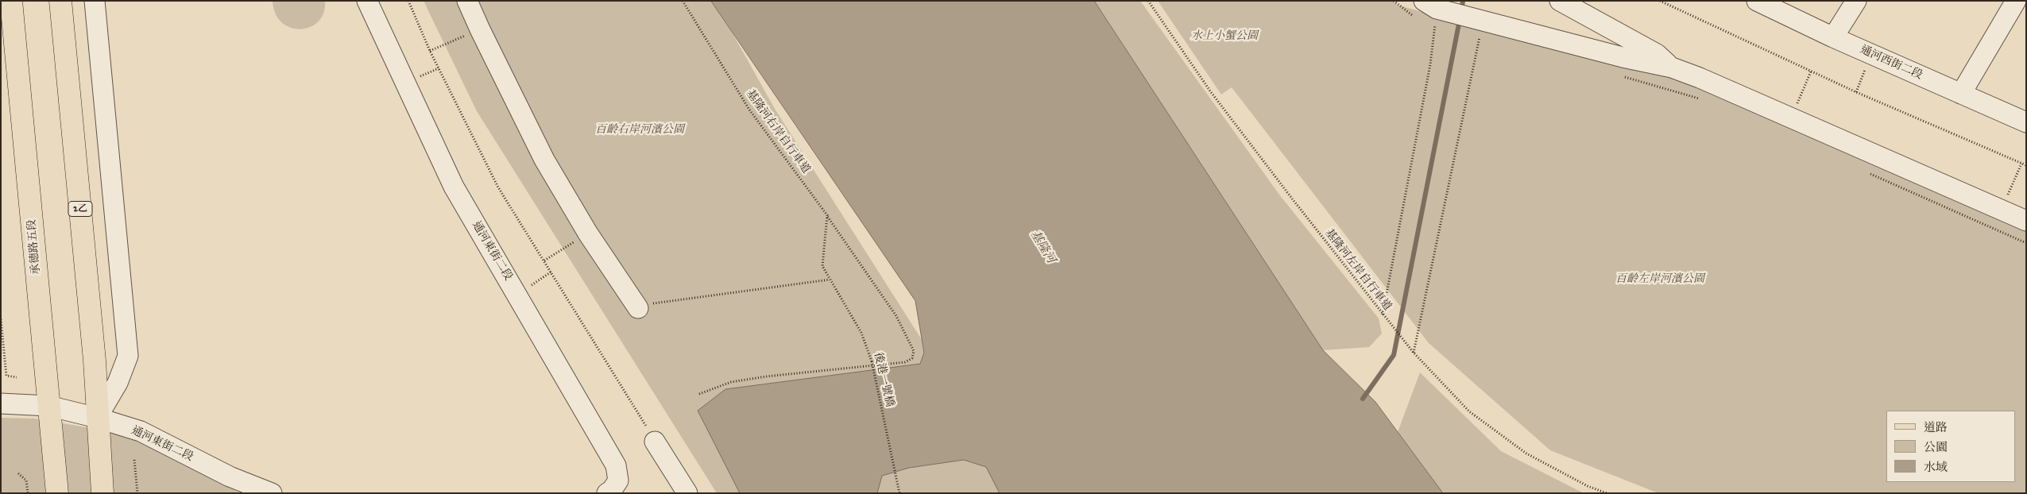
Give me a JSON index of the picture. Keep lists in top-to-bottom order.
{
  "streets": {
    "main road": ["2乙", "承德路五段"],
    "street": ["通河西街二段", "通河東街二段"],
    "path": ["基隆河右岸自行車道", "基隆河左岸自行車道", "後港一號橋"]
  },
  "crossings": [
    ["2乙", "通河東街二段"],
    ["承德路五段", "通河東街二段"]
  ],
  "water": ["基隆河"],
  "parks": ["水上小蟹公園", "百齡右岸河濱公園", "百齡左岸河濱公園"],
  "legend": ["道路", "公園", "水域"]
}
